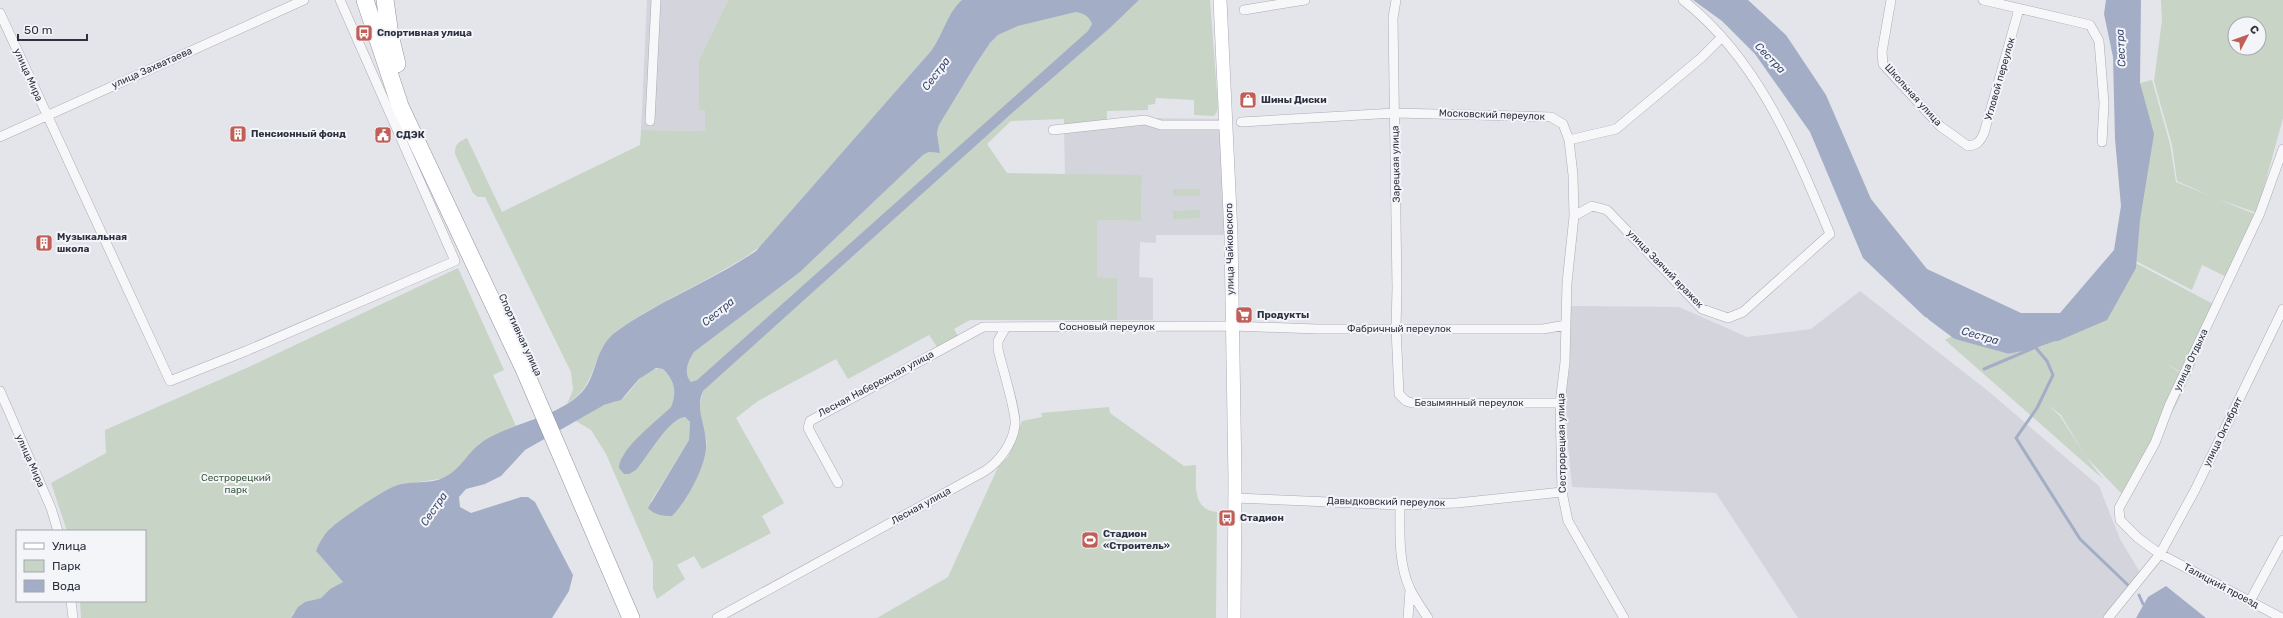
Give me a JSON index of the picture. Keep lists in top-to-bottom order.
{
  "streets": {
    "highway": ["Спортивная улица"],
    "street": [
      "улица Захватаева",
      "улица Мира",
      "Угловой переулок",
      "Школьная улица",
      "Московский переулок",
      "Зарецкая улица",
      "улица Чайковского",
      "улица Заячий вражек",
      "Сосновый переулок",
      "Фабричный переулок",
      "улица Отдыха",
      "Лесная Набережная улица",
      "Безымянный переулок",
      "улица Октябрят",
      "Сестрорецкая улица",
      "Давыдковский переулок",
      "Лесная улица",
      "Талицкий проезд"
    ]
  },
  "crossings": [
    ["улица Захватаева", "улица Мира"],
    ["Угловой переулок", "Школьная улица"],
    ["Московский переулок", "Зарецкая улица"],
    ["Московский переулок", "улица Заячий вражек"],
    ["Московский переулок", "Фабричный переулок"],
    ["Московский переулок", "Сестрорецкая улица"],
    ["Зарецкая улица", "Фабричный переулок"],
    ["Зарецкая улица", "Безымянный переулок"],
    ["улица Чайковского", "Сосновый переулок"],
    ["улица Чайковского", "Фабричный переулок"],
    ["улица Чайковского", "Давыдковский переулок"],
    ["Сосновый переулок", "Фабричный переулок"],
    ["Сосновый переулок", "Лесная Набережная улица"],
    ["Сосновый переулок", "Лесная улица"],
    ["Фабричный переулок", "Безымянный переулок"],
    ["Фабричный переулок", "Сестрорецкая улица"],
    ["улица Отдыха", "улица Октябрят"],
    ["улица Отдыха", "Талицкий проезд"],
    ["Безымянный переулок", "Сестрорецкая улица"],
    ["улица Октябрят", "Талицкий проезд"],
    ["Сестрорецкая улица", "Давыдковский переулок"]
  ],
  "water": ["Сестра"],
  "parks": ["Сестрорецкий парк"],
  "places": {
    "bus stop": ["Спортивная улица", "Стадион"],
    "shop": ["Шины Диски"],
    "building": ["Пенсионный фонд", "Музыкальная школа"],
    "public building": ["СДЭК"],
    "supermarket": ["Продукты"],
    "sports": ["Стадион «Строитель»"]
  },
  "legend": ["Улица", "Парк", "Вода"],
  "scale_bar": "50 m",
  "north": "top right"
}
